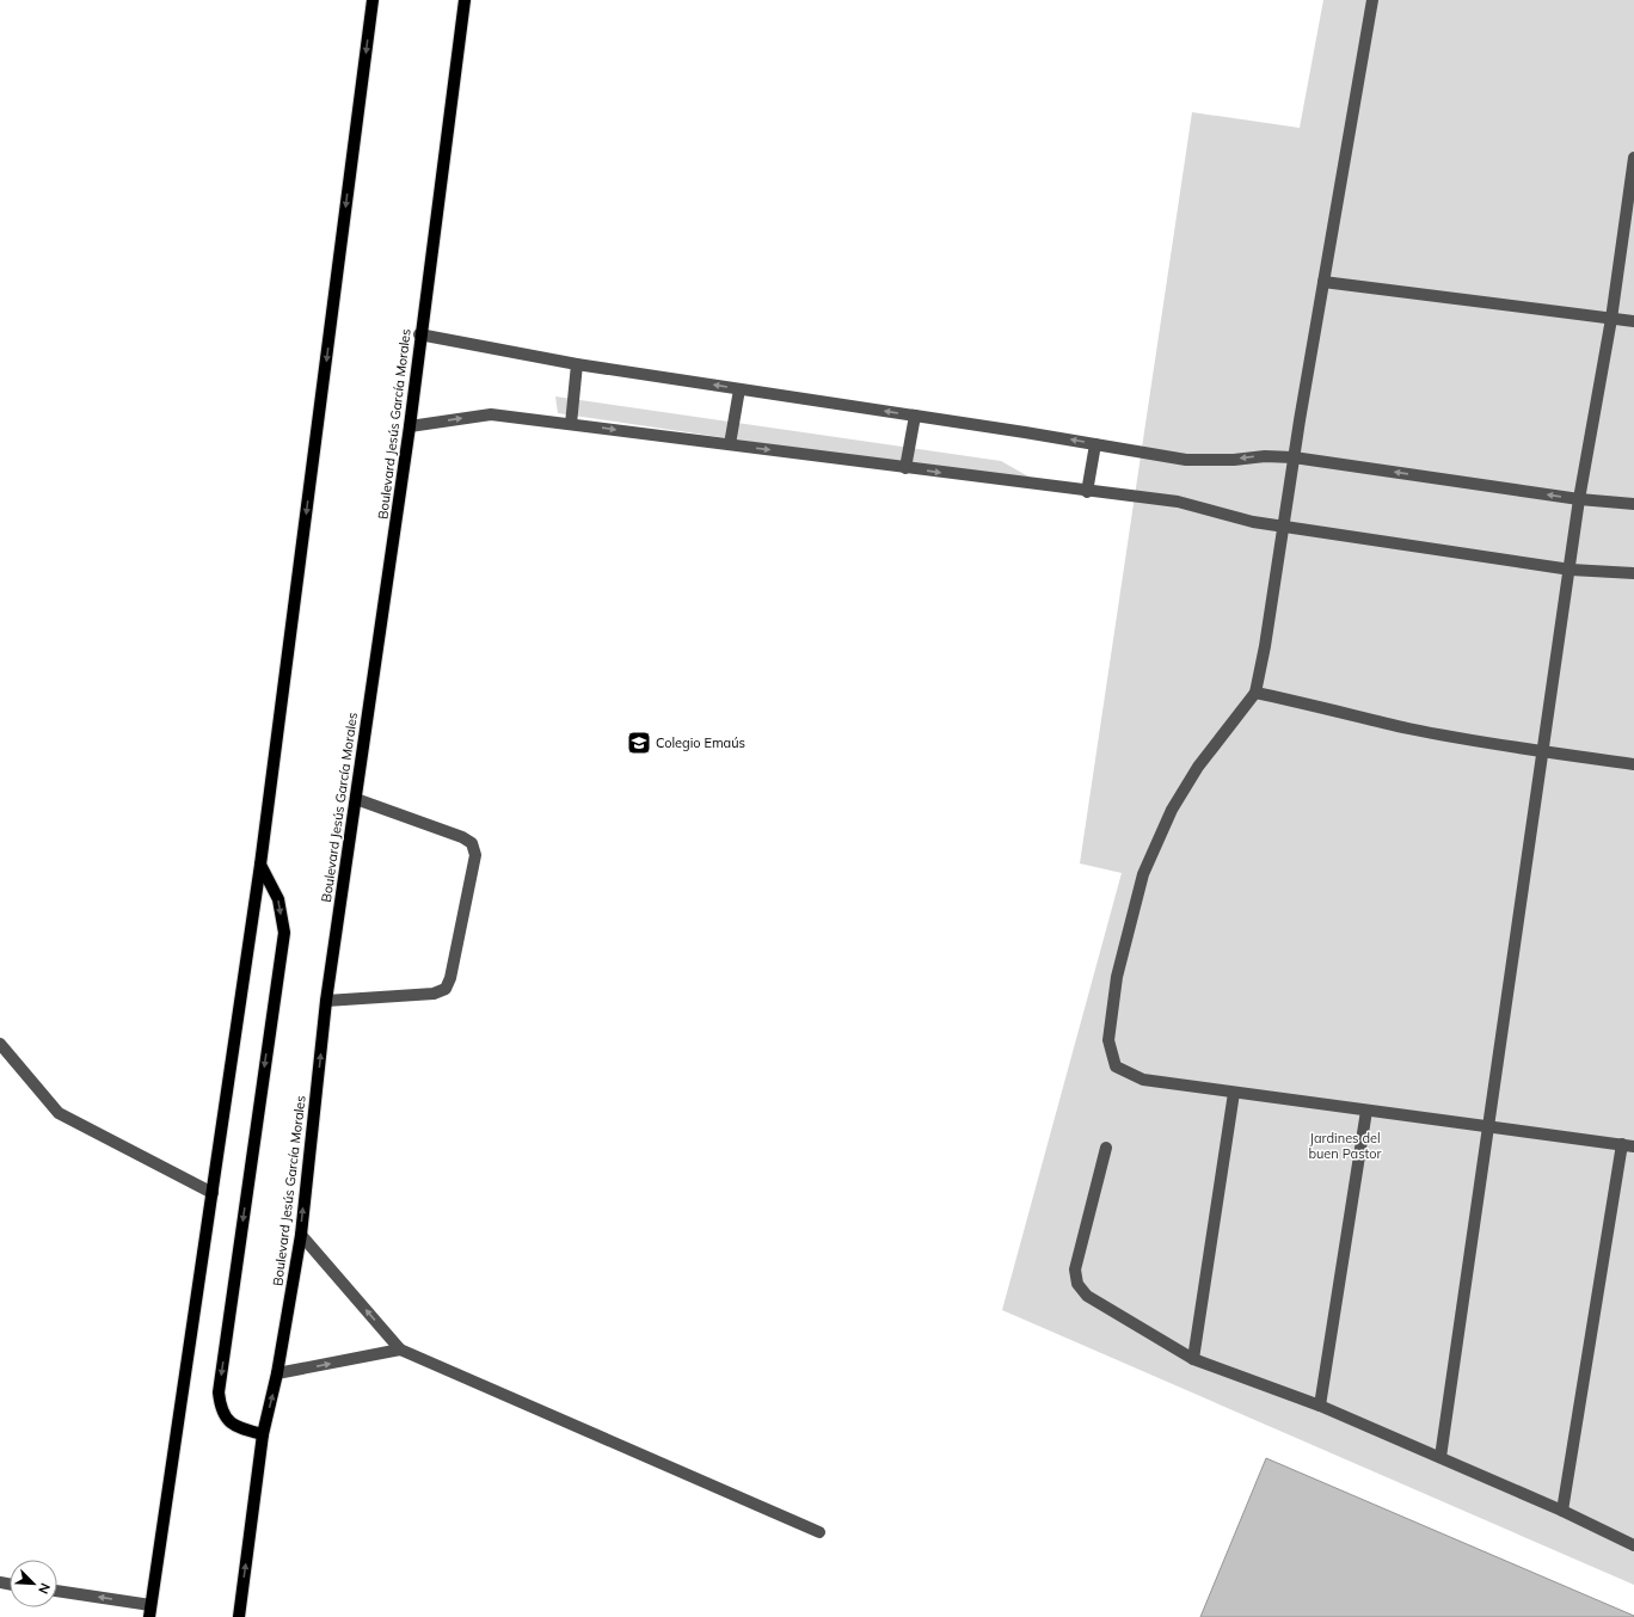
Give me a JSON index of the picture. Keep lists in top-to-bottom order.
{
  "streets": {
    "main road": ["Boulevard Jesús García Morales"]
  },
  "parks": ["Jardines del buen Pastor"],
  "places": {
    "school or university": ["Colegio Emaús"]
  },
  "north": "bottom right"
}
